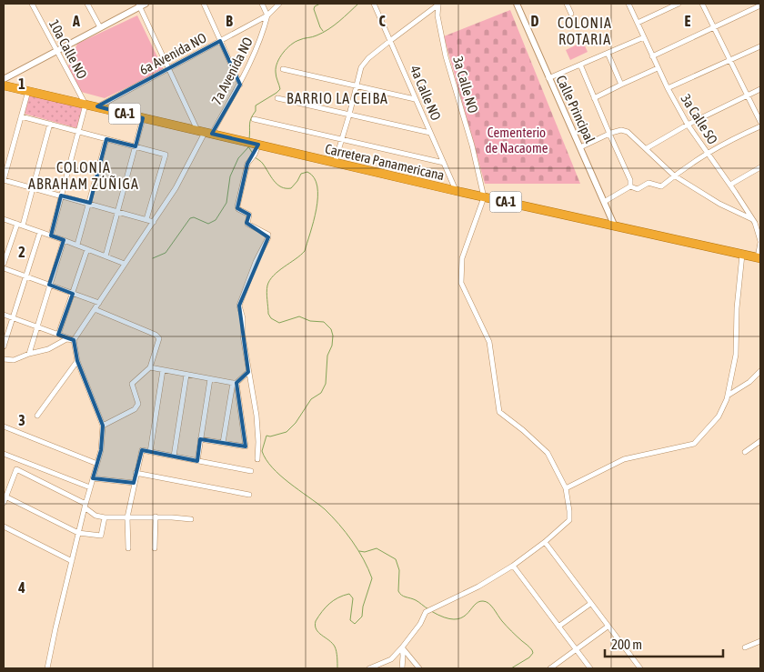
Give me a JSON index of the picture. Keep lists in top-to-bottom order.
{
  "streets": {
    "highway": ["CA-1", "Carretera Panamericana"],
    "street": [
      "10a Calle NO",
      "6a Avenida NO",
      "7a Avenida NO",
      "3a Calle NO",
      "4a Calle NO",
      "Calle Principal",
      "3a Calle SO"
    ]
  },
  "crossings": [
    ["10a Calle NO", "Carretera Panamericana"],
    ["6a Avenida NO", "7a Avenida NO"],
    ["6a Avenida NO", "Carretera Panamericana"],
    ["7a Avenida NO", "Carretera Panamericana"],
    ["3a Calle NO", "Carretera Panamericana"],
    ["4a Calle NO", "Carretera Panamericana"],
    ["Calle Principal", "Carretera Panamericana"],
    ["3a Calle SO", "Carretera Panamericana"]
  ],
  "districts": ["COLONIA ROTARIA", "BARRIO LA CEIBA", "COLONIA ABRAHAM ZÚÑIGA"],
  "parks": ["Cementerio de Nacaome"],
  "scale_bar": "200 m",
  "grid": {
    "columns": [
      "A",
      "B",
      "C",
      "D",
      "E"
    ],
    "rows": [
      "1",
      "2",
      "3",
      "4"
    ]
  }
}
